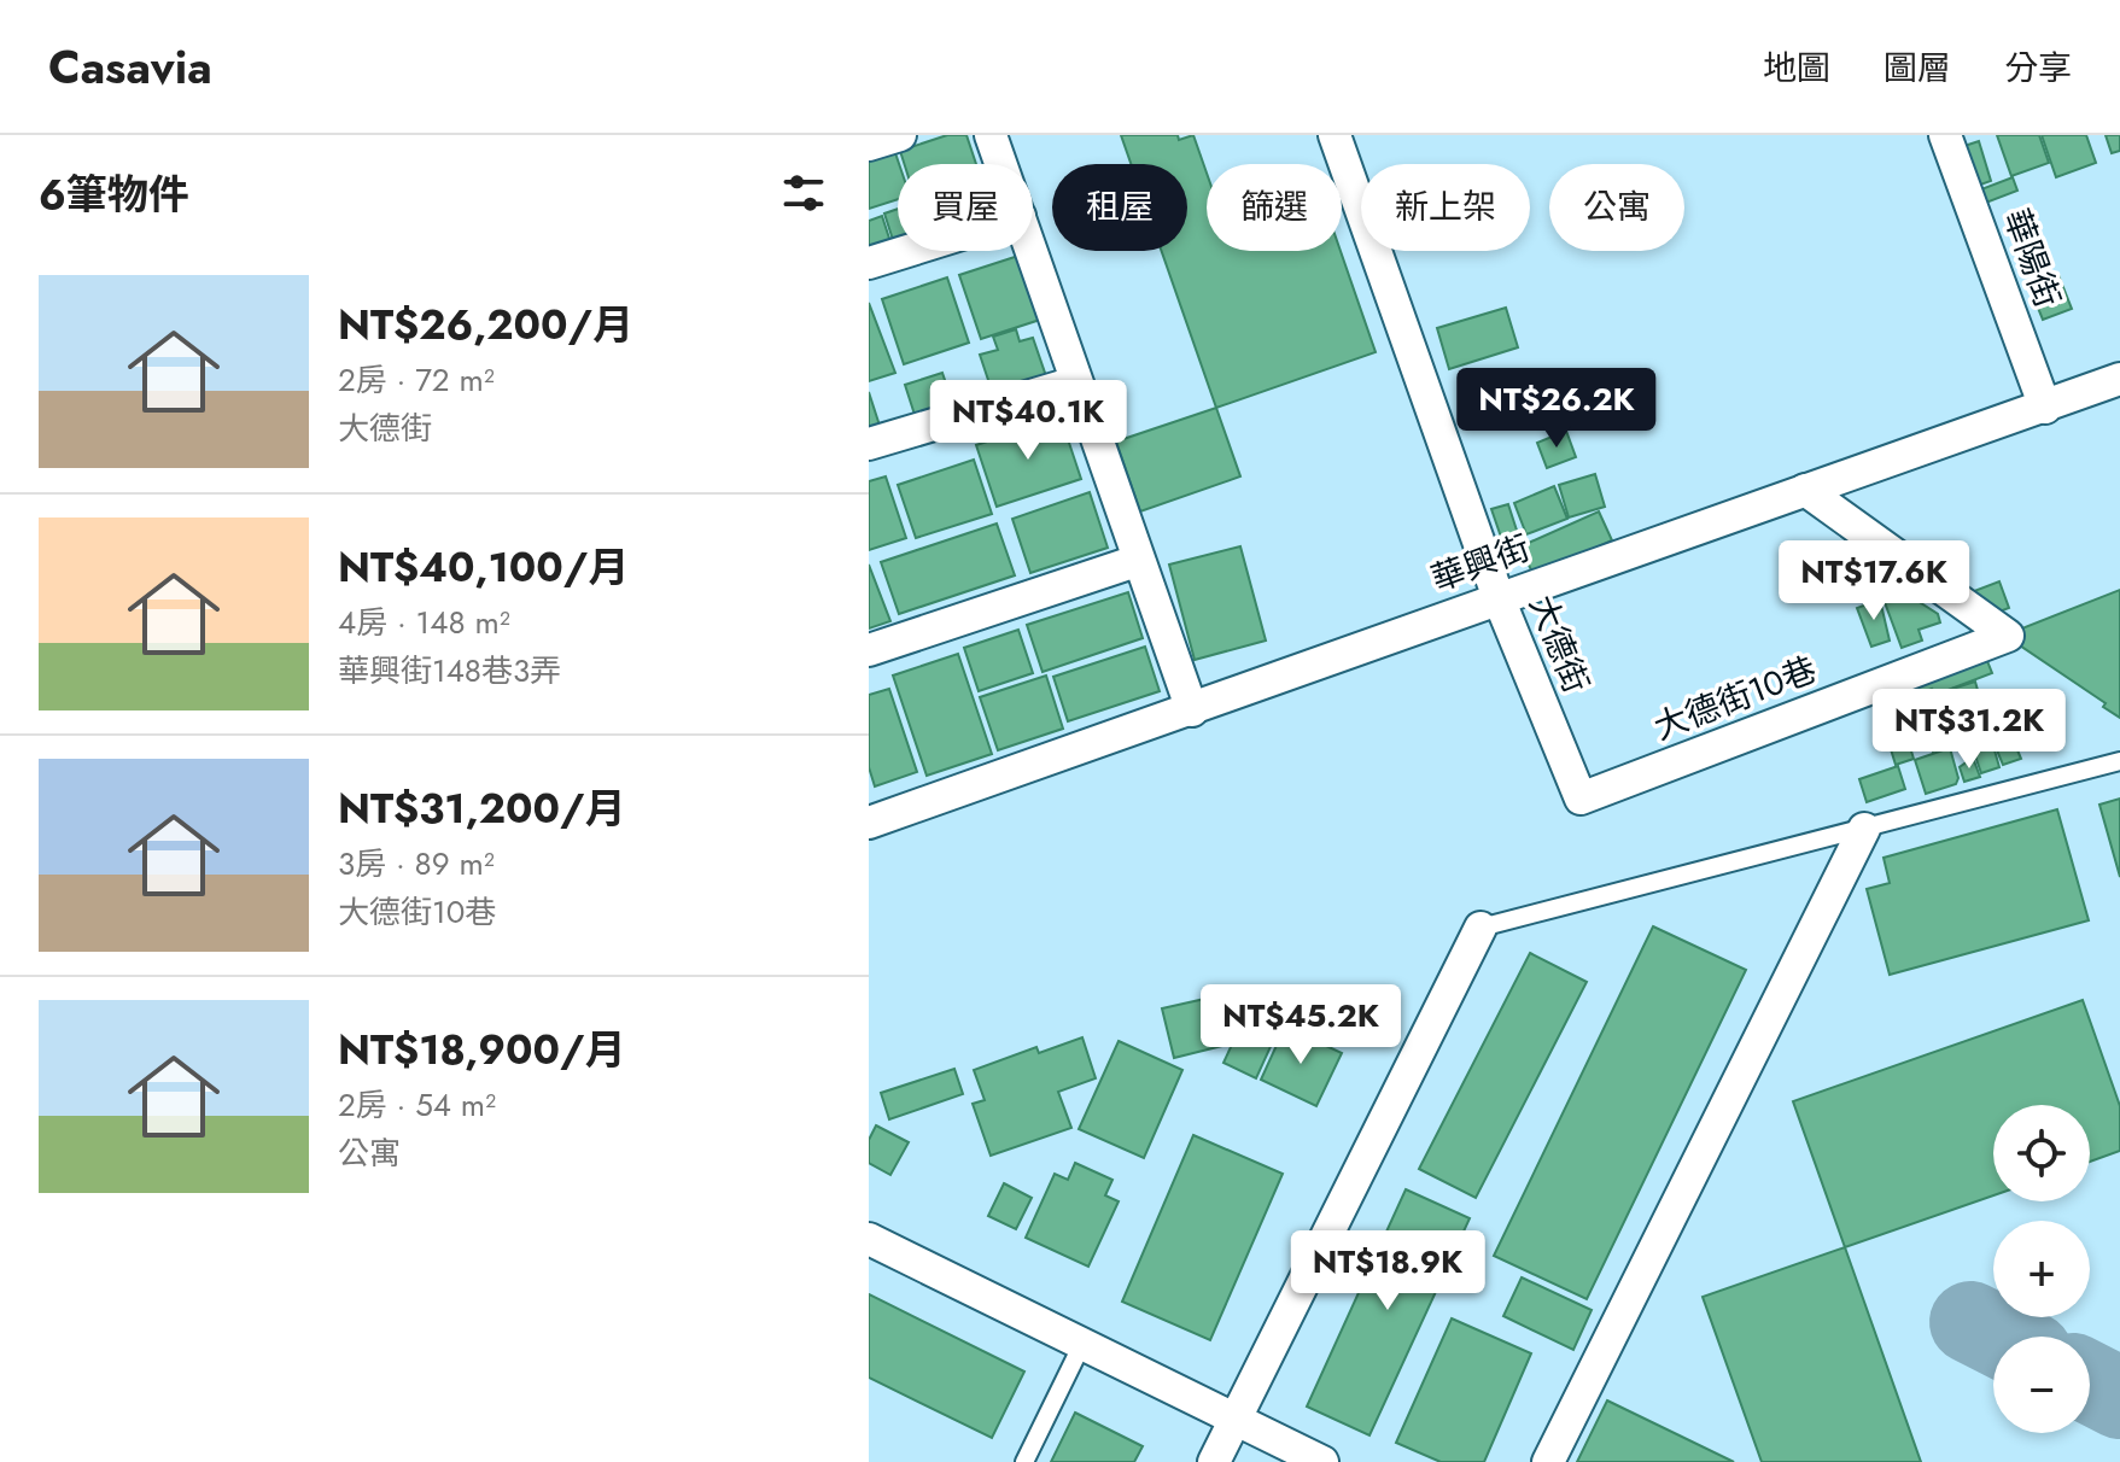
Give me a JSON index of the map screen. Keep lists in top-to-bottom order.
{
  "streets": {
    "street": [
      "華陽街",
      "華興街",
      "大德街",
      "大德街10巷"
    ]
  },
  "crossings": [
    ["華陽街", "華興街"],
    ["華興街", "大德街"],
    ["華興街", "大德街10巷"],
    ["大德街", "大德街10巷"]
  ],
  "page": {
    "header": "Casavia",
    "nav": ["地圖", "圖層", "分享"],
    "heading": "6筆物件",
    "chip": [
      "買屋",
      "租屋",
      "篩選",
      "新上架",
      "公寓"
    ],
    "list": [
      {
        "name": "NT$26,200/月",
        "note": "2房 · 72 m² · 大德街"
      },
      {
        "name": "NT$40,100/月",
        "note": "4房 · 148 m² · 華興街148巷3弄"
      },
      {
        "name": "NT$31,200/月",
        "note": "3房 · 89 m² · 大德街10巷"
      },
      {
        "name": "NT$18,900/月",
        "note": "2房 · 54 m² · 公寓"
      }
    ],
    "price": [
      "NT$26.2K",
      "NT$40.1K",
      "NT$17.6K",
      "NT$31.2K",
      "NT$45.2K",
      "NT$18.9K"
    ],
    "map_buttons": ["+", "−"]
  }
}
